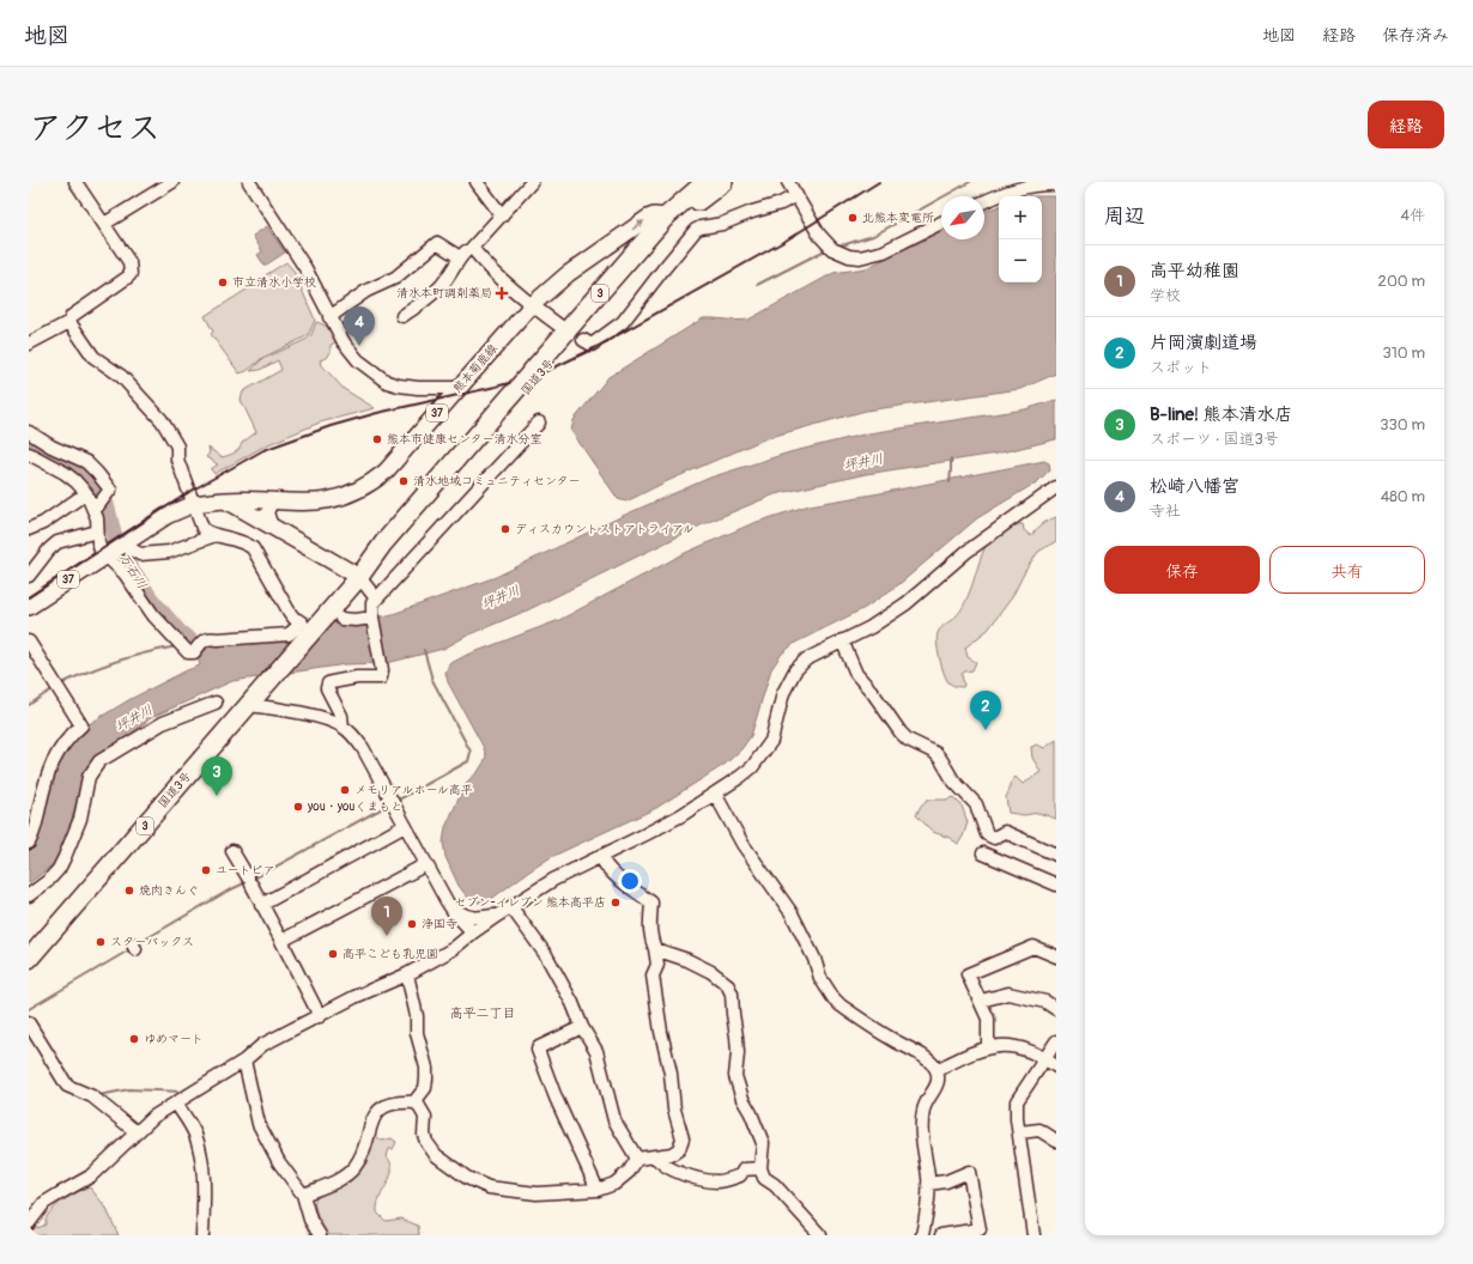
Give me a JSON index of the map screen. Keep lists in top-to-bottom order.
{
  "streets": {
    "highway": ["3", "国道3号"],
    "main road": ["熊本菊鹿線", "37"]
  },
  "crossings": [
    ["熊本菊鹿線", "国道3号"]
  ],
  "districts": ["高平二丁目"],
  "water": ["坪井川", "万石川"],
  "places": {
    "other": [
      "北熊本変電所",
      "市立清水小学校",
      "熊本市健康センター清水分室",
      "清水地域コミュニティセンター",
      "ディスカウントストアトライアル",
      "メモリアルホール高平",
      "you・youくまもと",
      "ユートピア",
      "焼肉きんぐ",
      "セブン-イレブン 熊本高平店",
      "浄国寺",
      "スターバックス",
      "高平こども乳児園",
      "ゆめマート"
    ],
    "health": ["清水本町調剤薬局"]
  },
  "north": "bottom left",
  "page": {
    "header": "地図",
    "nav": ["地図", "経路", "保存済み"],
    "title": "アクセス",
    "buttons": [
      "経路",
      ["保存", "共有"]
    ],
    "heading": ["周辺", "4件"],
    "map_buttons": ["+", "−"],
    "list": [
      {
        "mark": "1",
        "name": "高平幼稚園",
        "note": "学校",
        "value": "200 m"
      },
      {
        "mark": "2",
        "name": "片岡演劇道場",
        "note": "スポット",
        "value": "310 m"
      },
      {
        "mark": "3",
        "name": "B-line! 熊本清水店",
        "note": "スポーツ · 国道3号",
        "value": "330 m"
      },
      {
        "mark": "4",
        "name": "松崎八幡宮",
        "note": "寺社",
        "value": "480 m"
      }
    ],
    "pins": [
      "4",
      "2",
      "3",
      "1"
    ]
  }
}
